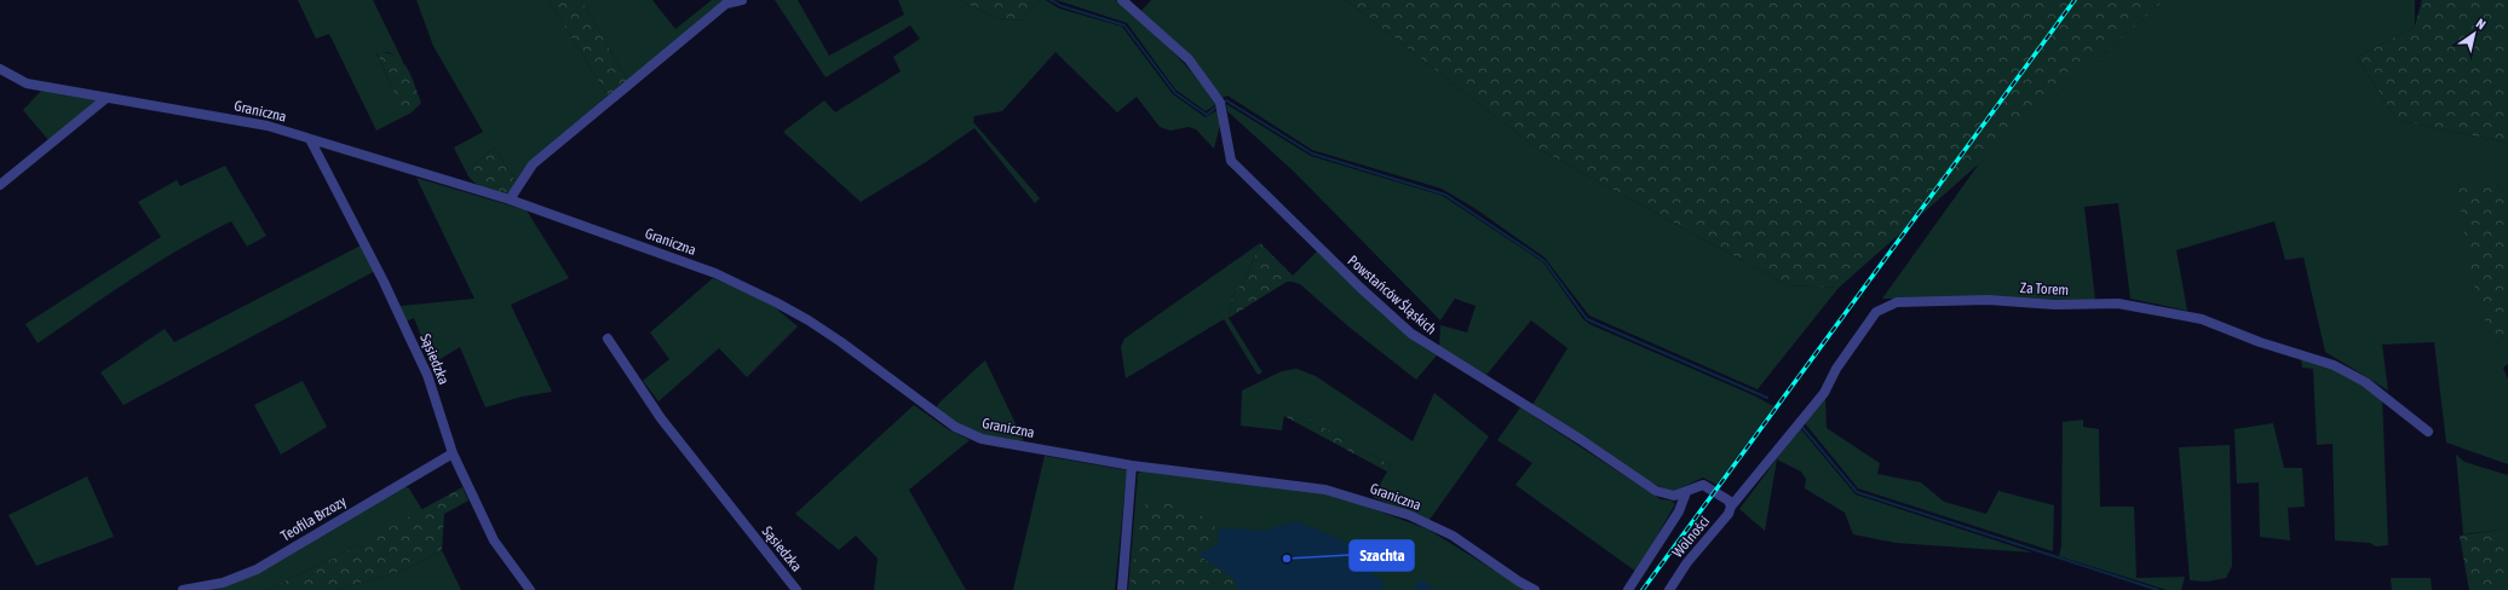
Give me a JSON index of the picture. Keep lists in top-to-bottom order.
{
  "streets": {
    "street": [
      "Graniczna",
      "Za Torem",
      "Powstańców Śląskich",
      "Sąsiedzka",
      "Teofila Brzozy",
      "Wolności"
    ]
  },
  "crossings": [
    ["Graniczna", "Sąsiedzka"],
    ["Za Torem", "Powstańców Śląskich"],
    ["Za Torem", "Wolności"],
    ["Powstańców Śląskich", "Wolności"],
    ["Sąsiedzka", "Teofila Brzozy"]
  ],
  "places": ["Szachta"],
  "north": "top right"
}
